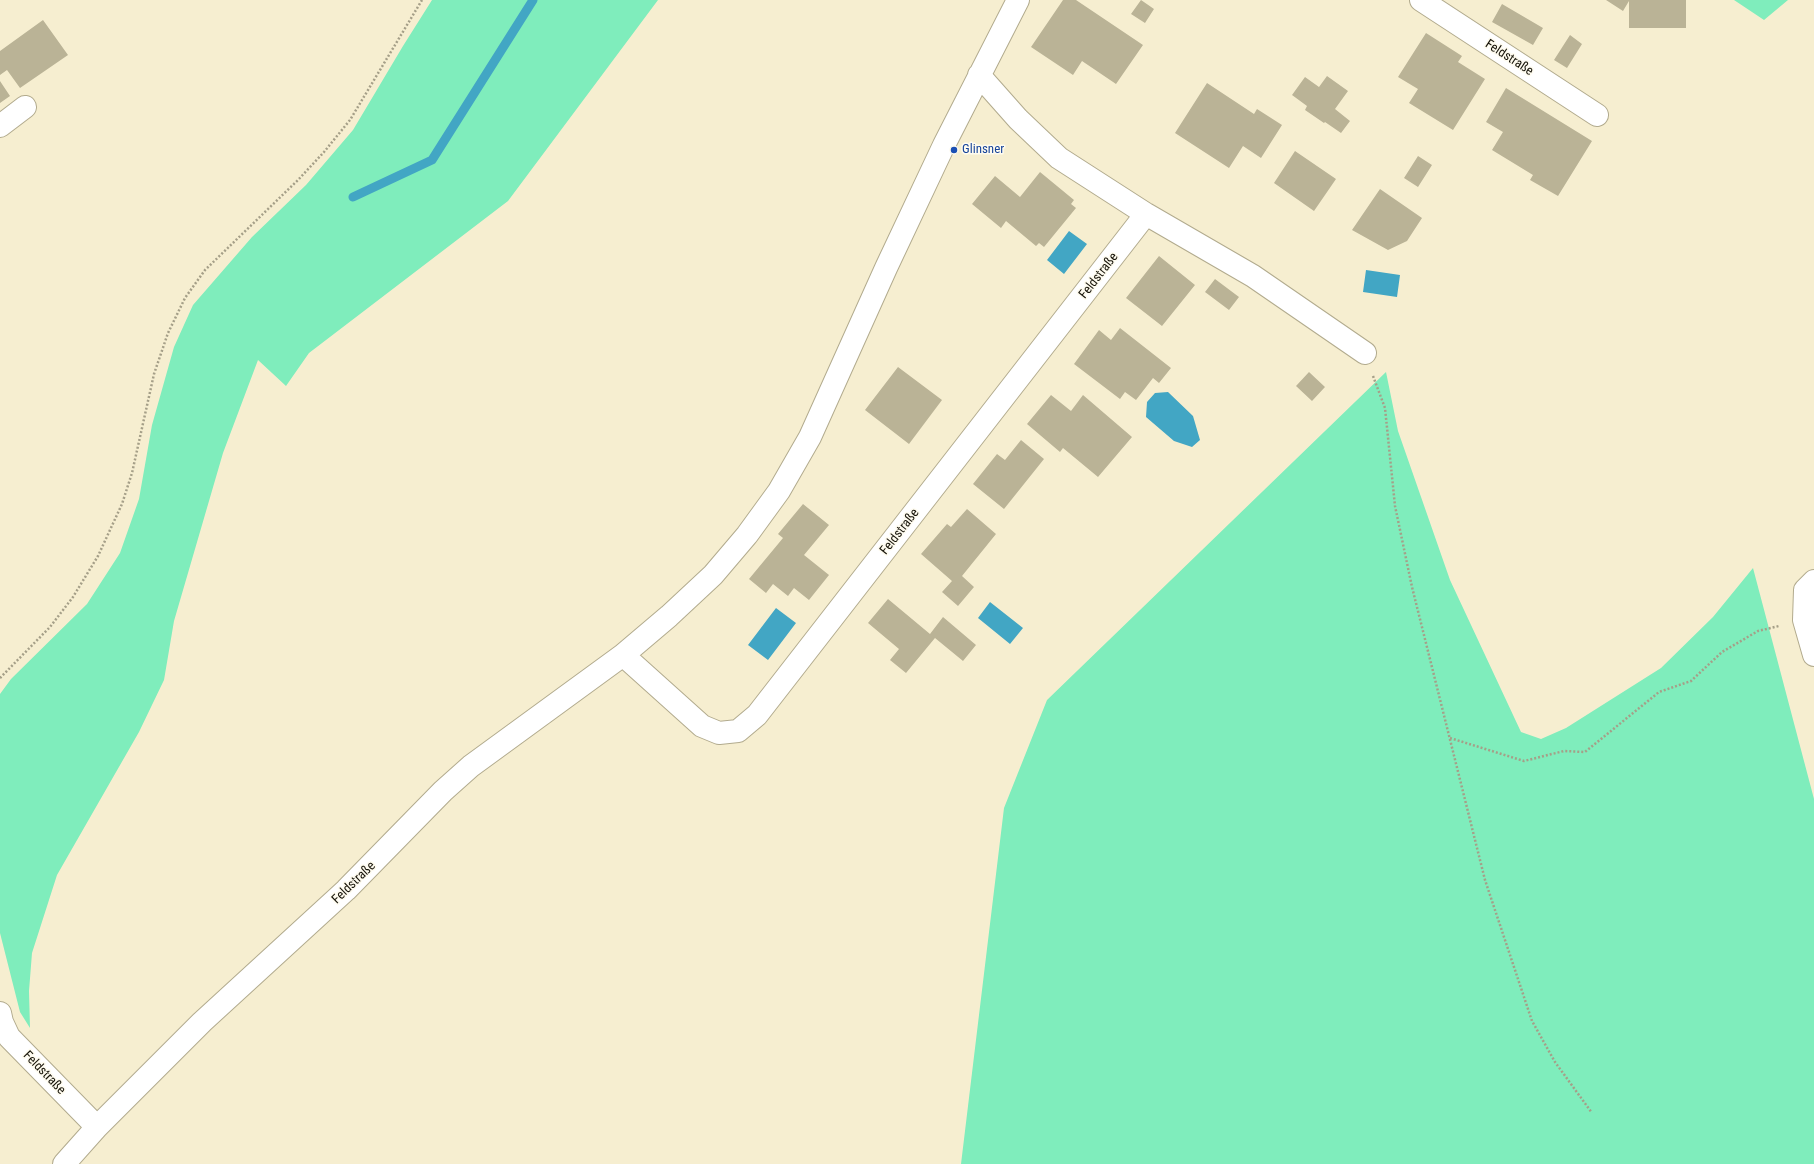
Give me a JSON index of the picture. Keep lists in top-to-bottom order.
{
  "streets": {
    "street": ["Feldstraße"]
  },
  "places": ["Glinsner"]
}
